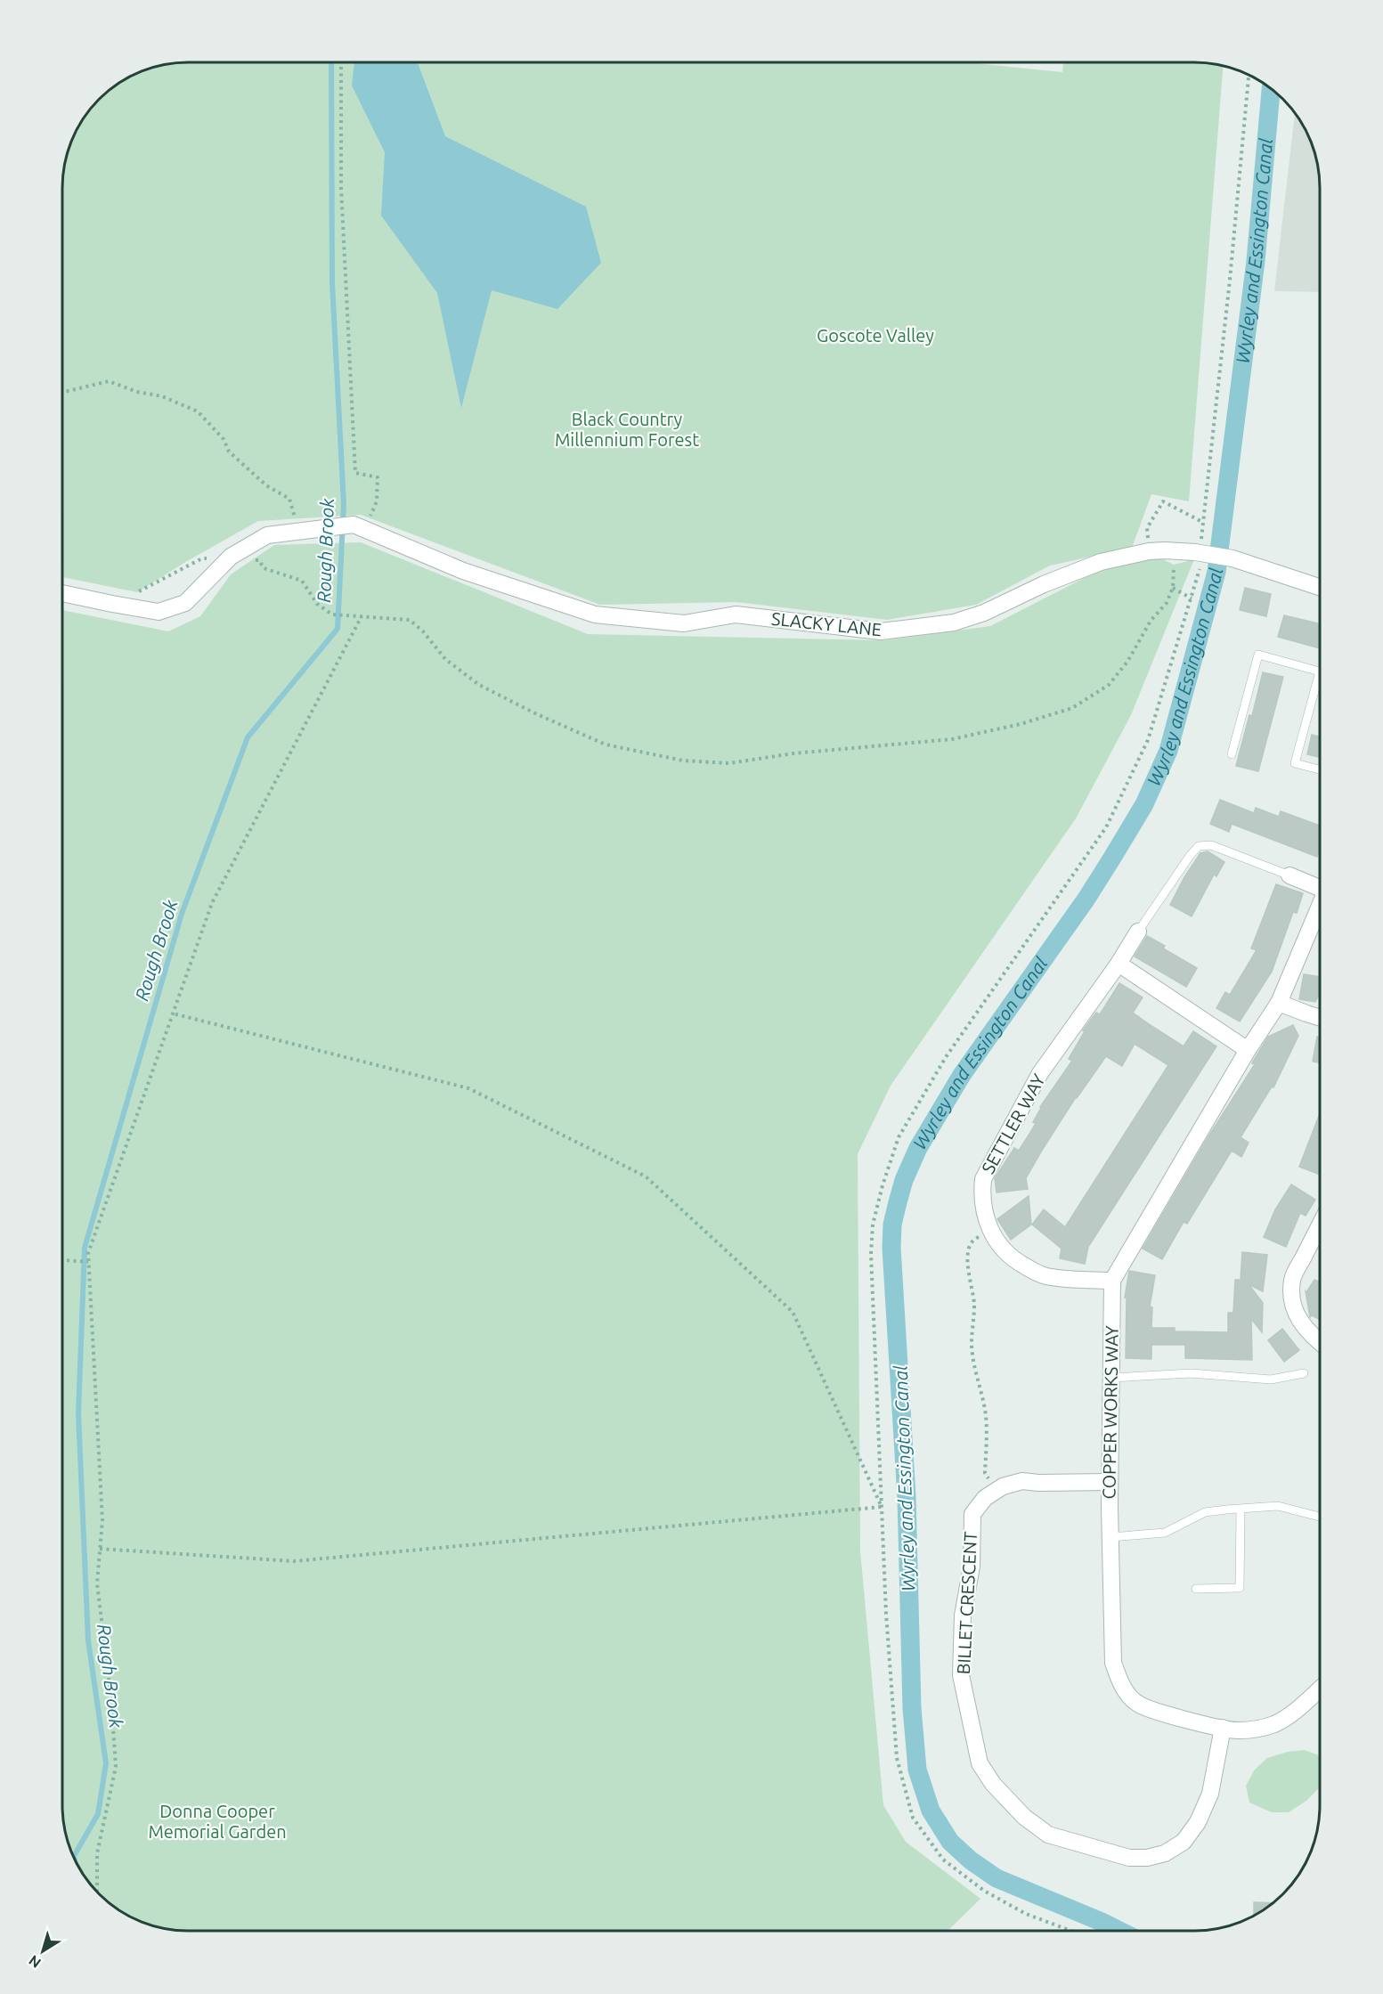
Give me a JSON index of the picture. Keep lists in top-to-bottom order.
{
  "streets": {
    "street": [
      "SLACKY LANE",
      "SETTLER WAY",
      "COPPER WORKS WAY",
      "BILLET CRESCENT"
    ]
  },
  "crossings": [
    ["SETTLER WAY", "COPPER WORKS WAY"],
    ["COPPER WORKS WAY", "BILLET CRESCENT"]
  ],
  "water": ["Wyrley and Essington Canal", "Rough Brook"],
  "parks": ["Goscote Valley", "Black Country Millennium Forest", "Donna Cooper Memorial Garden"],
  "north": "bottom left"
}
